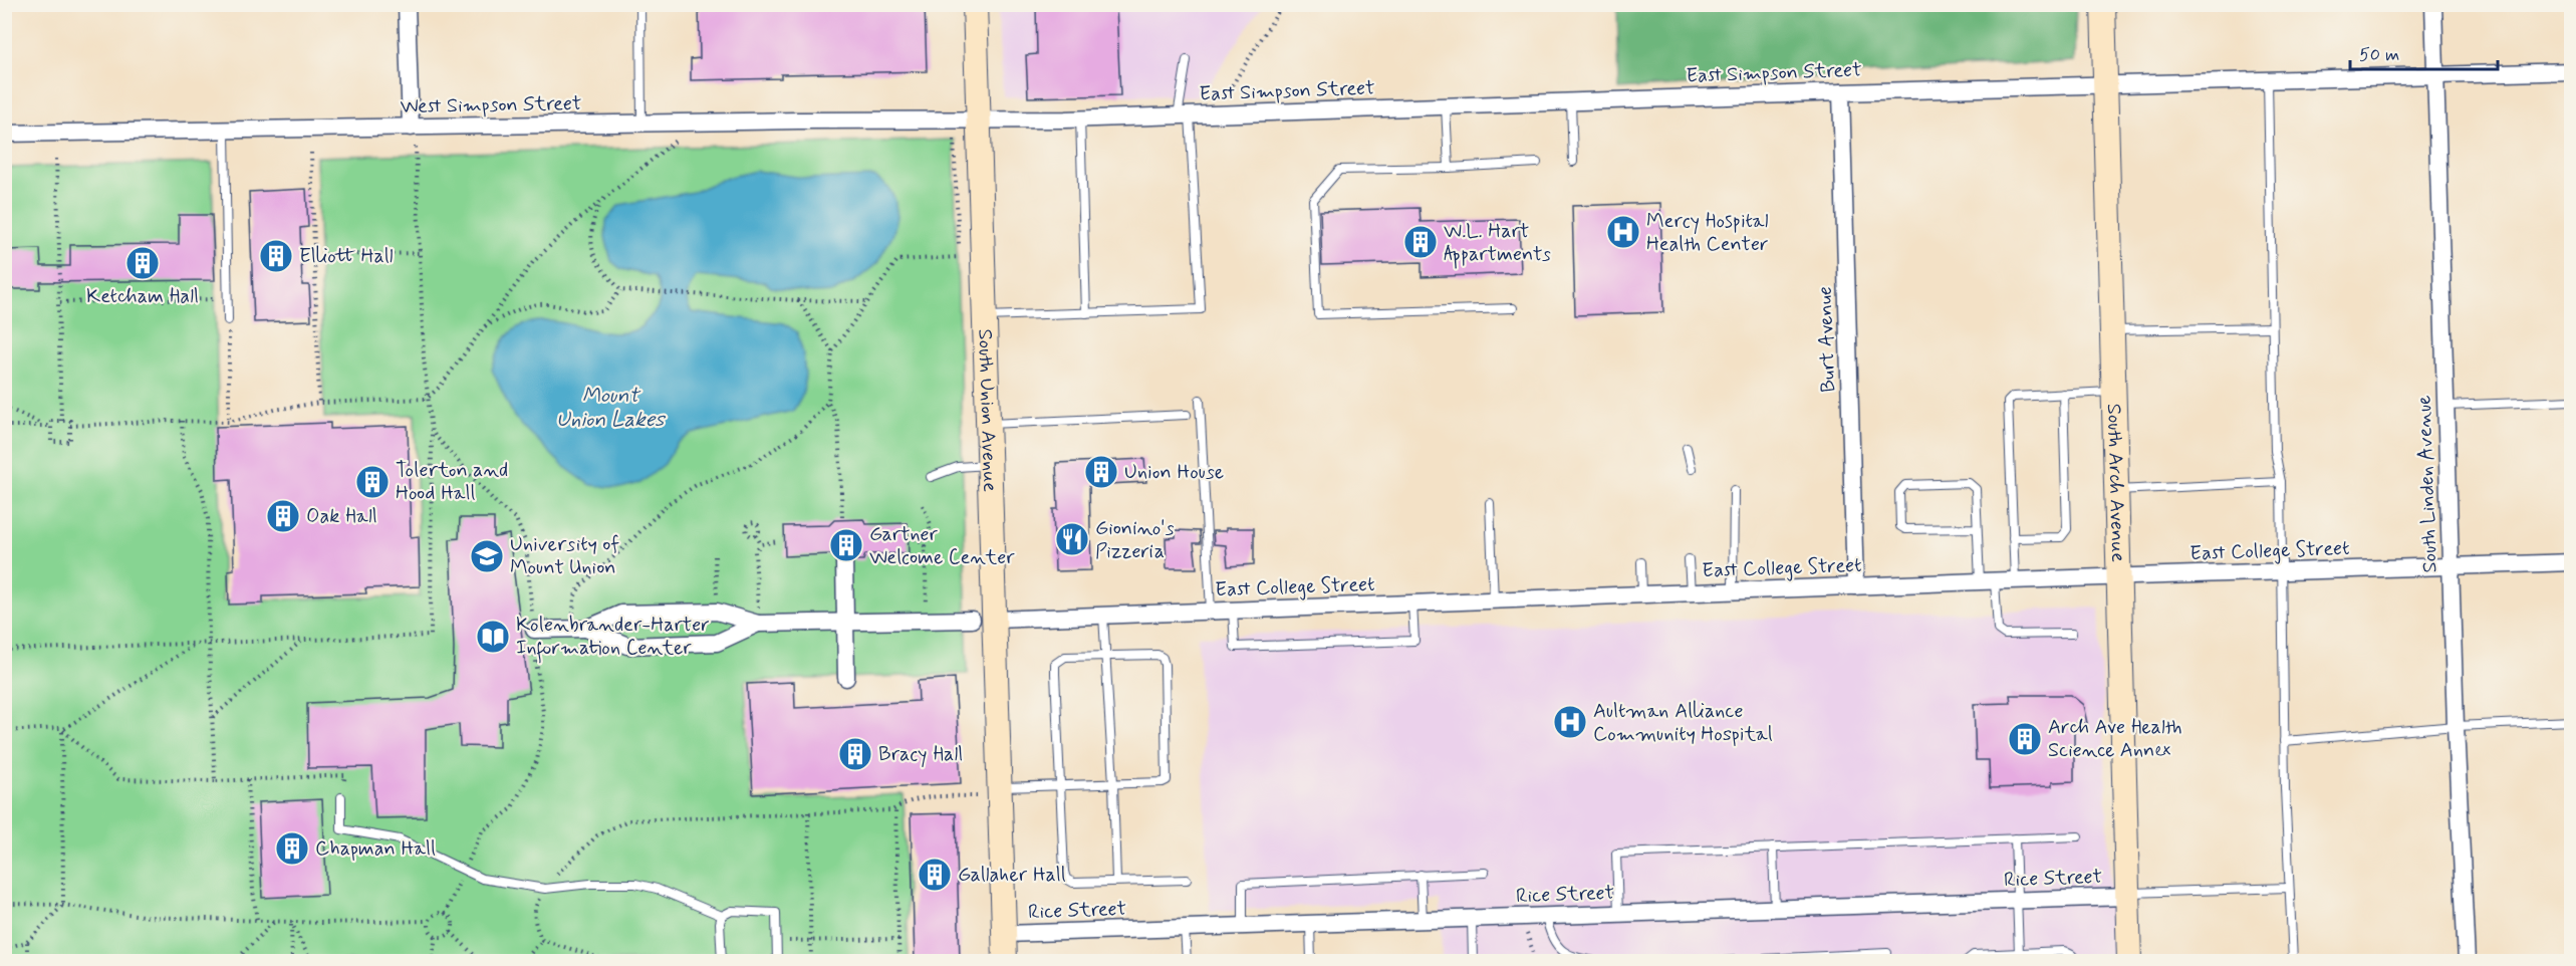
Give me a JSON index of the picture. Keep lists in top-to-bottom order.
{
  "streets": {
    "main road": ["South Union Avenue", "South Arch Avenue"],
    "street": [
      "East Simpson Street",
      "West Simpson Street",
      "Burt Avenue",
      "South Linden Avenue",
      "East College Street",
      "Rice Street"
    ]
  },
  "crossings": [
    ["East Simpson Street", "West Simpson Street"],
    ["East Simpson Street", "Burt Avenue"],
    ["East Simpson Street", "South Union Avenue"],
    ["East Simpson Street", "South Arch Avenue"],
    ["East Simpson Street", "South Linden Avenue"],
    ["West Simpson Street", "South Union Avenue"],
    ["Burt Avenue", "East College Street"],
    ["South Union Avenue", "East College Street"],
    ["South Union Avenue", "Rice Street"],
    ["South Arch Avenue", "East College Street"],
    ["South Arch Avenue", "Rice Street"],
    ["South Linden Avenue", "East College Street"]
  ],
  "water": ["Mount Union Lakes"],
  "places": {
    "hospital": ["Mercy Hospital Health Center", "Aultman Alliance Community Hospital"],
    "building": [
      "W.L. Hart Appartments",
      "Elliott Hall",
      "Ketcham Hall",
      "Union House",
      "Tolerton and Hood Hall",
      "Oak Hall",
      "Gartner Welcome Center",
      "Arch Ave Health Science Annex",
      "Bracy Hall",
      "Chapman Hall",
      "Gallaher Hall"
    ],
    "restaurant": ["Gionino's Pizzeria"],
    "school or university": ["University of Mount Union"],
    "library": ["Kolenbrander-Harter Information Center"]
  },
  "scale_bar": "50 m"
}
